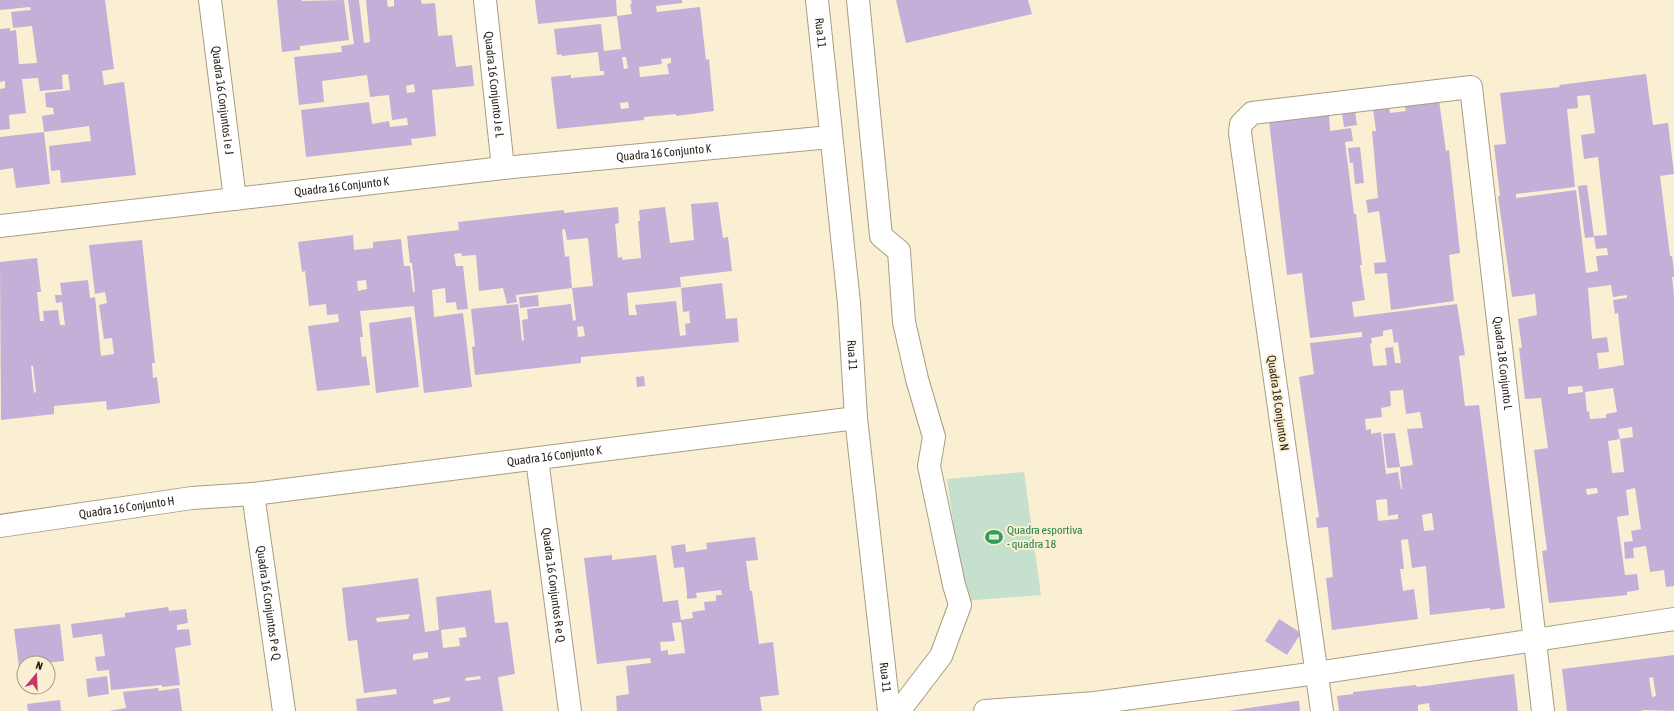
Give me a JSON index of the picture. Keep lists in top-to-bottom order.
{
  "streets": {
    "street": [
      "Rua 11",
      "Quadra 16 Conjunto J e L",
      "Quadra 16 Conjuntos I e J",
      "Quadra 16 Conjunto K",
      "Quadra 18 Conjunto L",
      "Quadra 18 Conjunto N",
      "Quadra 16 Conjunto H",
      "Quadra 16 Conjuntos R e Q",
      "Quadra 16 Conjuntos P e Q"
    ]
  },
  "crossings": [
    ["Rua 11", "Quadra 16 Conjunto K"],
    ["Quadra 16 Conjunto J e L", "Quadra 16 Conjunto K"],
    ["Quadra 16 Conjuntos I e J", "Quadra 16 Conjunto K"],
    ["Quadra 16 Conjunto K", "Quadra 16 Conjunto H"],
    ["Quadra 16 Conjunto K", "Quadra 16 Conjuntos R e Q"],
    ["Quadra 16 Conjunto K", "Quadra 16 Conjuntos P e Q"],
    ["Quadra 18 Conjunto L", "Quadra 18 Conjunto N"],
    ["Quadra 16 Conjunto H", "Quadra 16 Conjuntos P e Q"]
  ],
  "places": {
    "sports": ["Quadra esportiva - quadra 18"]
  },
  "north": "top"
}
